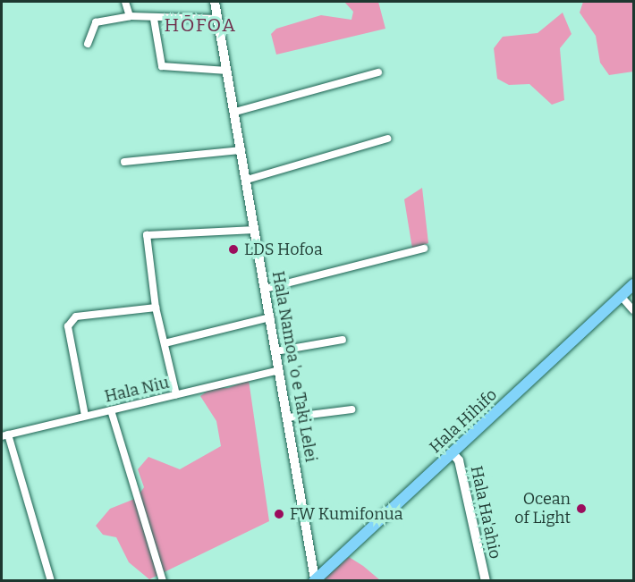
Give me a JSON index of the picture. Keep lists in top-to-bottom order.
{
  "streets": {
    "main road": ["Hala Hihifo"],
    "street": ["Hala Namoa 'o e Taki Lelei", "Hala Niu", "Hala Ha'ahio"]
  },
  "crossings": [
    ["Hala Namoa 'o e Taki Lelei", "Hala Niu"],
    ["Hala Namoa 'o e Taki Lelei", "Hala Hihifo"],
    ["Hala Hihifo", "Hala Ha'ahio"]
  ],
  "districts": ["HŌFOA"],
  "places": ["LDS Hofoa", "Ocean of Light", "FW Kumifonua"]
}
